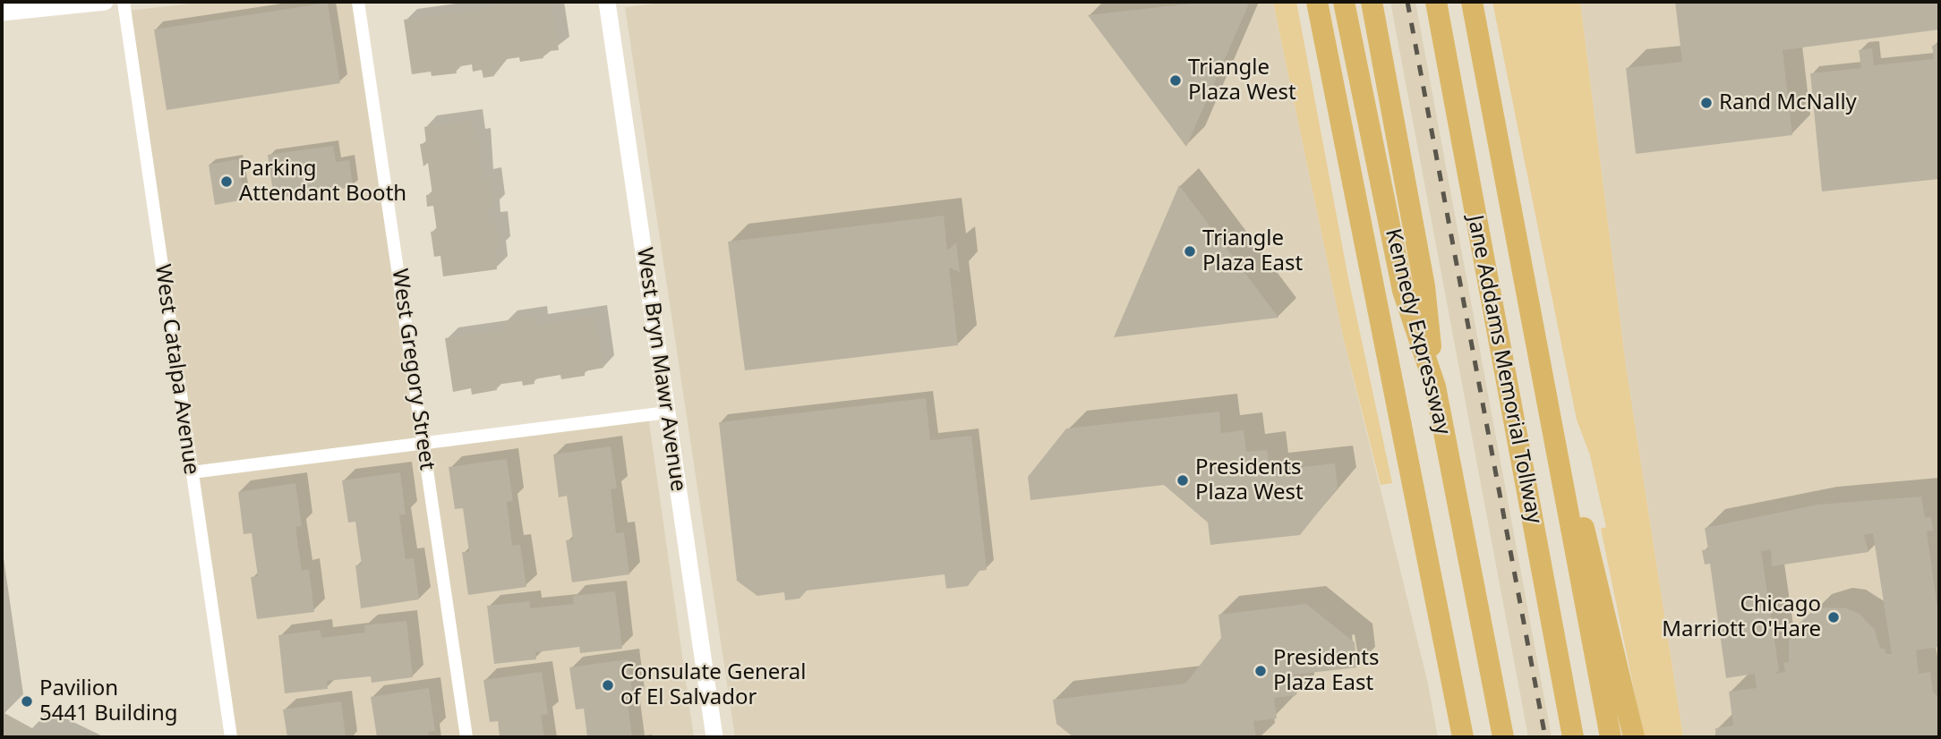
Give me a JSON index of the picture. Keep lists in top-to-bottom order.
{
  "streets": {
    "highway": ["Kennedy Expressway", "Jane Addams Memorial Tollway"],
    "street": ["West Catalpa Avenue", "West Gregory Street", "West Bryn Mawr Avenue"]
  },
  "places": [
    "Triangle Plaza West",
    "Rand McNally",
    "Parking Attendant Booth",
    "Triangle Plaza East",
    "Presidents Plaza West",
    "Chicago Marriott O'Hare",
    "Presidents Plaza East",
    "Consulate General of El Salvador",
    "Pavilion 5441 Building"
  ]
}
